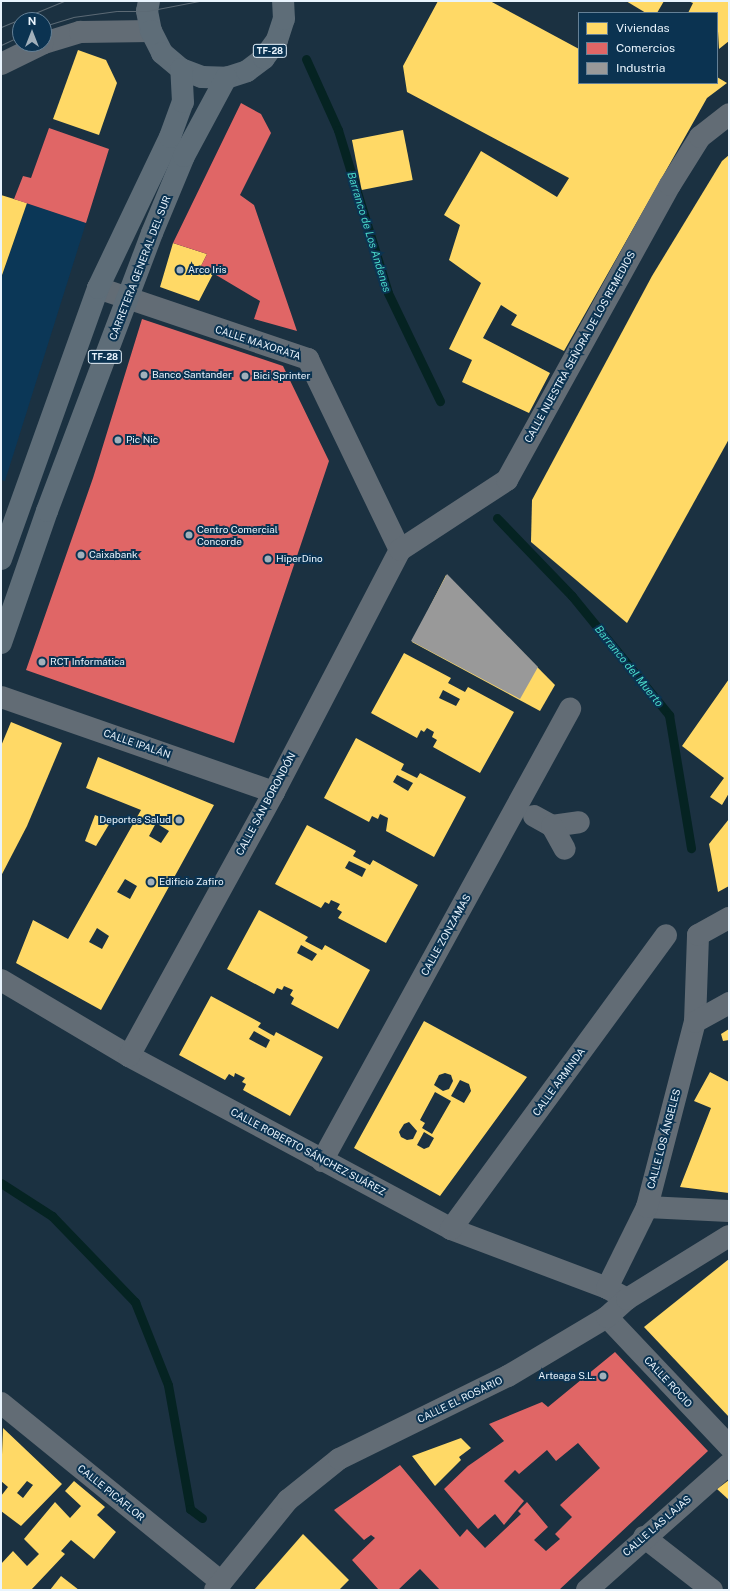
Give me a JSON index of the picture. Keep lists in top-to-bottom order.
{
  "streets": {
    "main road": ["TF-28", "CARRETERA GENERAL DEL SUR"],
    "street": [
      "CALLE MAXORATA",
      "CALLE NUESTRA SEÑORA DE LOS REMEDIOS",
      "CALLE IPALÁN",
      "CALLE SAN BORONDÓN",
      "CALLE ZONZAMAS",
      "CALLE ARMINDA",
      "CALLE LOS ÁNGELES",
      "CALLE ROBERTO SÁNCHEZ SUÁREZ",
      "CALLE ROCIO",
      "CALLE EL ROSARIO",
      "CALLE PICAFLOR",
      "CALLE LAS LAJAS"
    ]
  },
  "crossings": [
    ["TF-28", "CARRETERA GENERAL DEL SUR"],
    ["TF-28", "CALLE MAXORATA"],
    ["CARRETERA GENERAL DEL SUR", "CALLE MAXORATA"],
    ["CALLE MAXORATA", "CALLE NUESTRA SEÑORA DE LOS REMEDIOS"],
    ["CALLE MAXORATA", "CALLE SAN BORONDÓN"],
    ["CALLE NUESTRA SEÑORA DE LOS REMEDIOS", "CALLE SAN BORONDÓN"],
    ["CALLE IPALÁN", "CALLE SAN BORONDÓN"],
    ["CALLE SAN BORONDÓN", "CALLE ROBERTO SÁNCHEZ SUÁREZ"],
    ["CALLE ZONZAMAS", "CALLE ROBERTO SÁNCHEZ SUÁREZ"],
    ["CALLE ARMINDA", "CALLE ROBERTO SÁNCHEZ SUÁREZ"],
    ["CALLE LOS ÁNGELES", "CALLE ROBERTO SÁNCHEZ SUÁREZ"],
    ["CALLE ROBERTO SÁNCHEZ SUÁREZ", "CALLE EL ROSARIO"],
    ["CALLE ROCIO", "CALLE EL ROSARIO"],
    ["CALLE EL ROSARIO", "CALLE PICAFLOR"]
  ],
  "water": ["Barranco de Los Andenes", "Barranco del Muerto"],
  "places": [
    "Arco Iris",
    "Banco Santander",
    "Bici Sprinter",
    "Pic Nic",
    "Centro Comercial Concorde",
    "Caixabank",
    "HiperDino",
    "RCT Informática",
    "Deportes Salud",
    "Edificio Zafiro",
    "Arteaga S.L."
  ],
  "legend": ["Viviendas", "Comercios", "Industria"],
  "north": "top"
}
